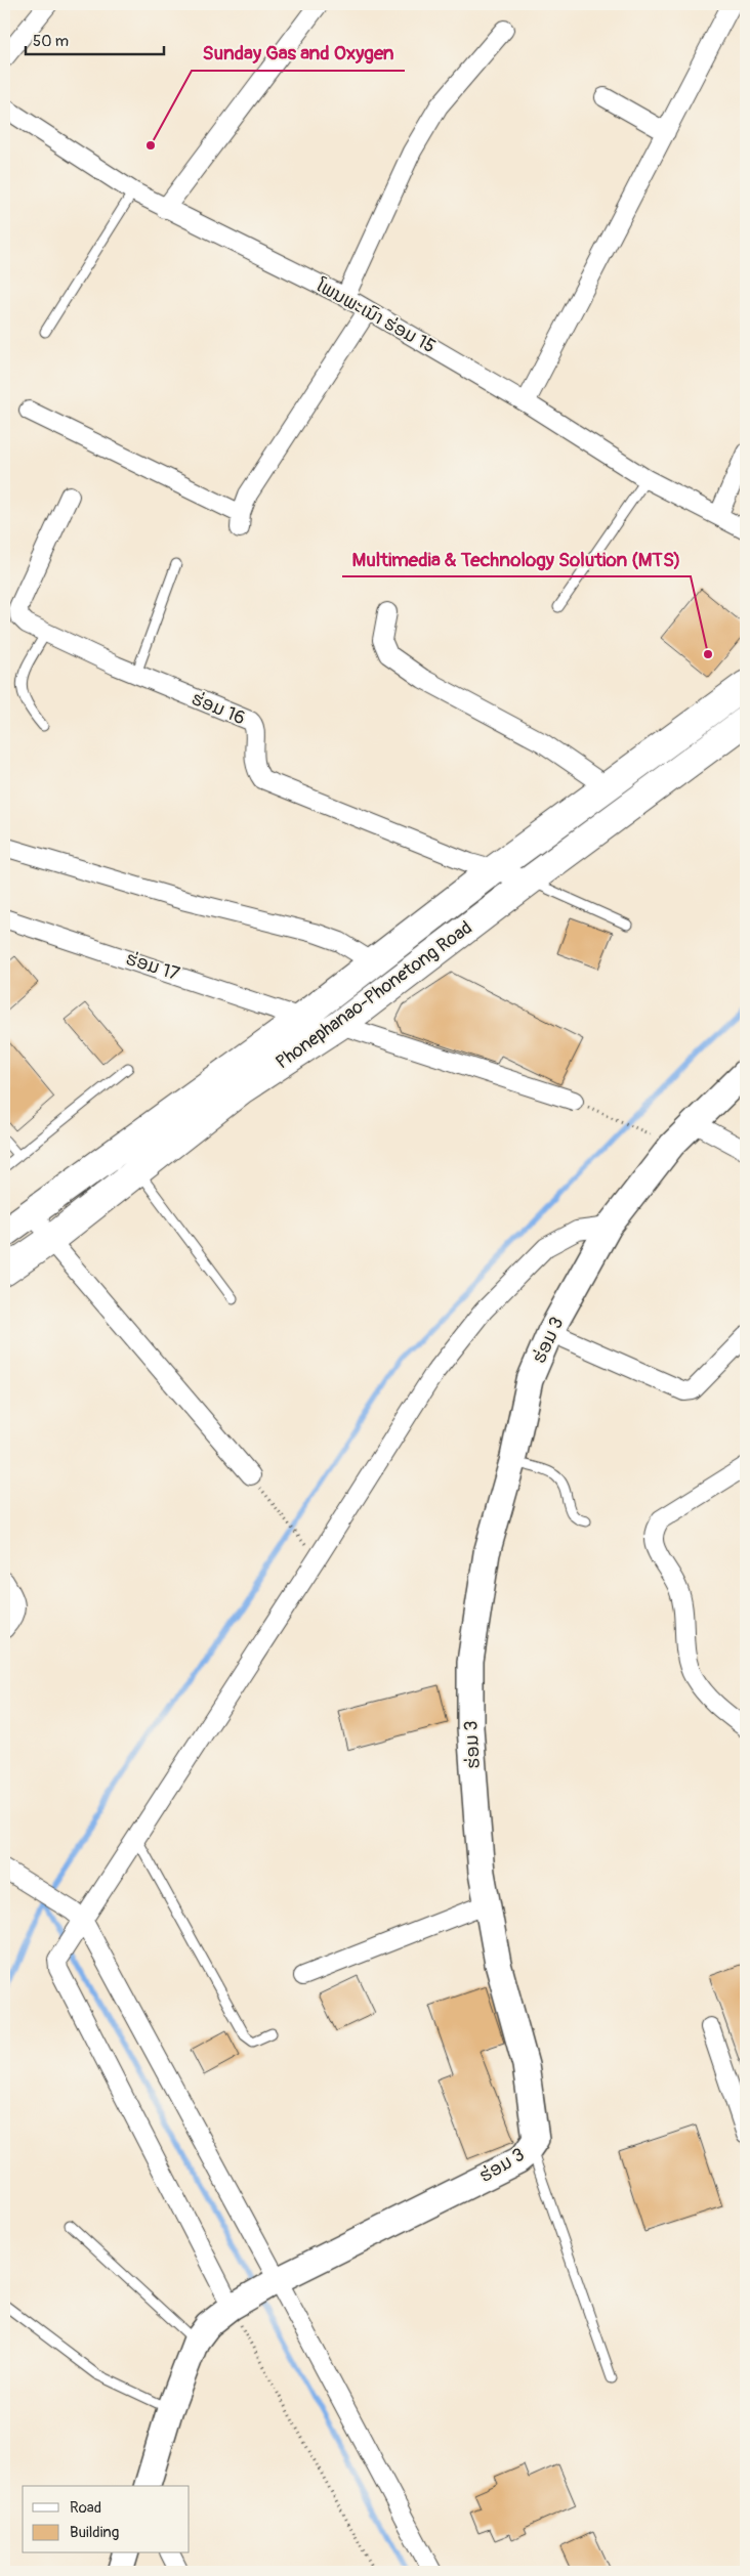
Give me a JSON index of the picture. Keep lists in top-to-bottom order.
{
  "streets": {
    "main road": ["Phonephanao-Phonetong Road"],
    "street": [
      "ໂພນພະເນົາ ຮ່ອມ 15",
      "ຮ່ອມ 16",
      "ຮ່ອມ 17",
      "ຮ່ອມ 3"
    ]
  },
  "crossings": [
    ["ຮ່ອມ 16", "Phonephanao-Phonetong Road"],
    ["ຮ່ອມ 17", "Phonephanao-Phonetong Road"]
  ],
  "places": ["Sunday Gas and Oxygen", "Multimedia & Technology Solution (MTS)"],
  "legend": ["Road", "Building"],
  "scale_bar": "50 m"
}
